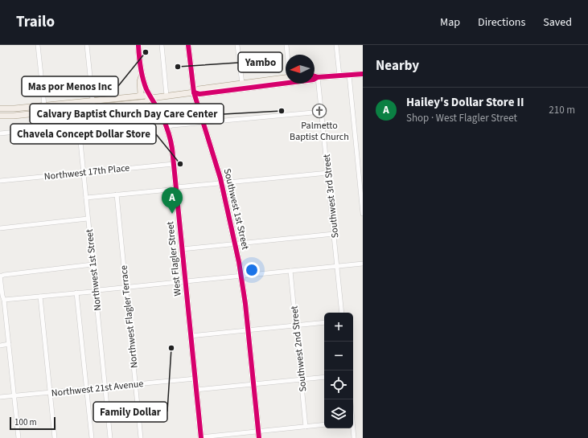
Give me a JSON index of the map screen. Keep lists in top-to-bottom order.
{
  "streets": {
    "main road": ["Southwest 1st Street", "West Flagler Street"],
    "street": [
      "Northwest 17th Place",
      "Southwest 3rd Street",
      "Northwest 1st Street",
      "Northwest Flagler Terrace",
      "Southwest 2nd Street",
      "Northwest 21st Avenue"
    ]
  },
  "crossings": [
    ["Northwest 17th Place", "West Flagler Street"],
    ["Northwest 17th Place", "Northwest 1st Street"],
    ["West Flagler Street", "Northwest 21st Avenue"],
    ["Northwest 1st Street", "Northwest 21st Avenue"],
    ["Northwest Flagler Terrace", "Northwest 21st Avenue"]
  ],
  "places": {
    "other": [
      "Mas por Menos Inc",
      "Yambo",
      "Calvary Baptist Church Day Care Center",
      "Chavela Concept Dollar Store",
      "Family Dollar"
    ],
    "church": ["Palmetto Baptist Church"]
  },
  "scale_bar": "100 m",
  "north": "left",
  "page": {
    "header": "Trailo",
    "nav": ["Map", "Directions", "Saved"],
    "heading": "Nearby",
    "list": [
      {
        "mark": "A",
        "name": "Hailey's Dollar Store II",
        "note": "Shop · West Flagler Street",
        "value": "210 m"
      }
    ],
    "pins": "A",
    "map_buttons": ["+", "−"],
    "scale": "100 m"
  }
}
